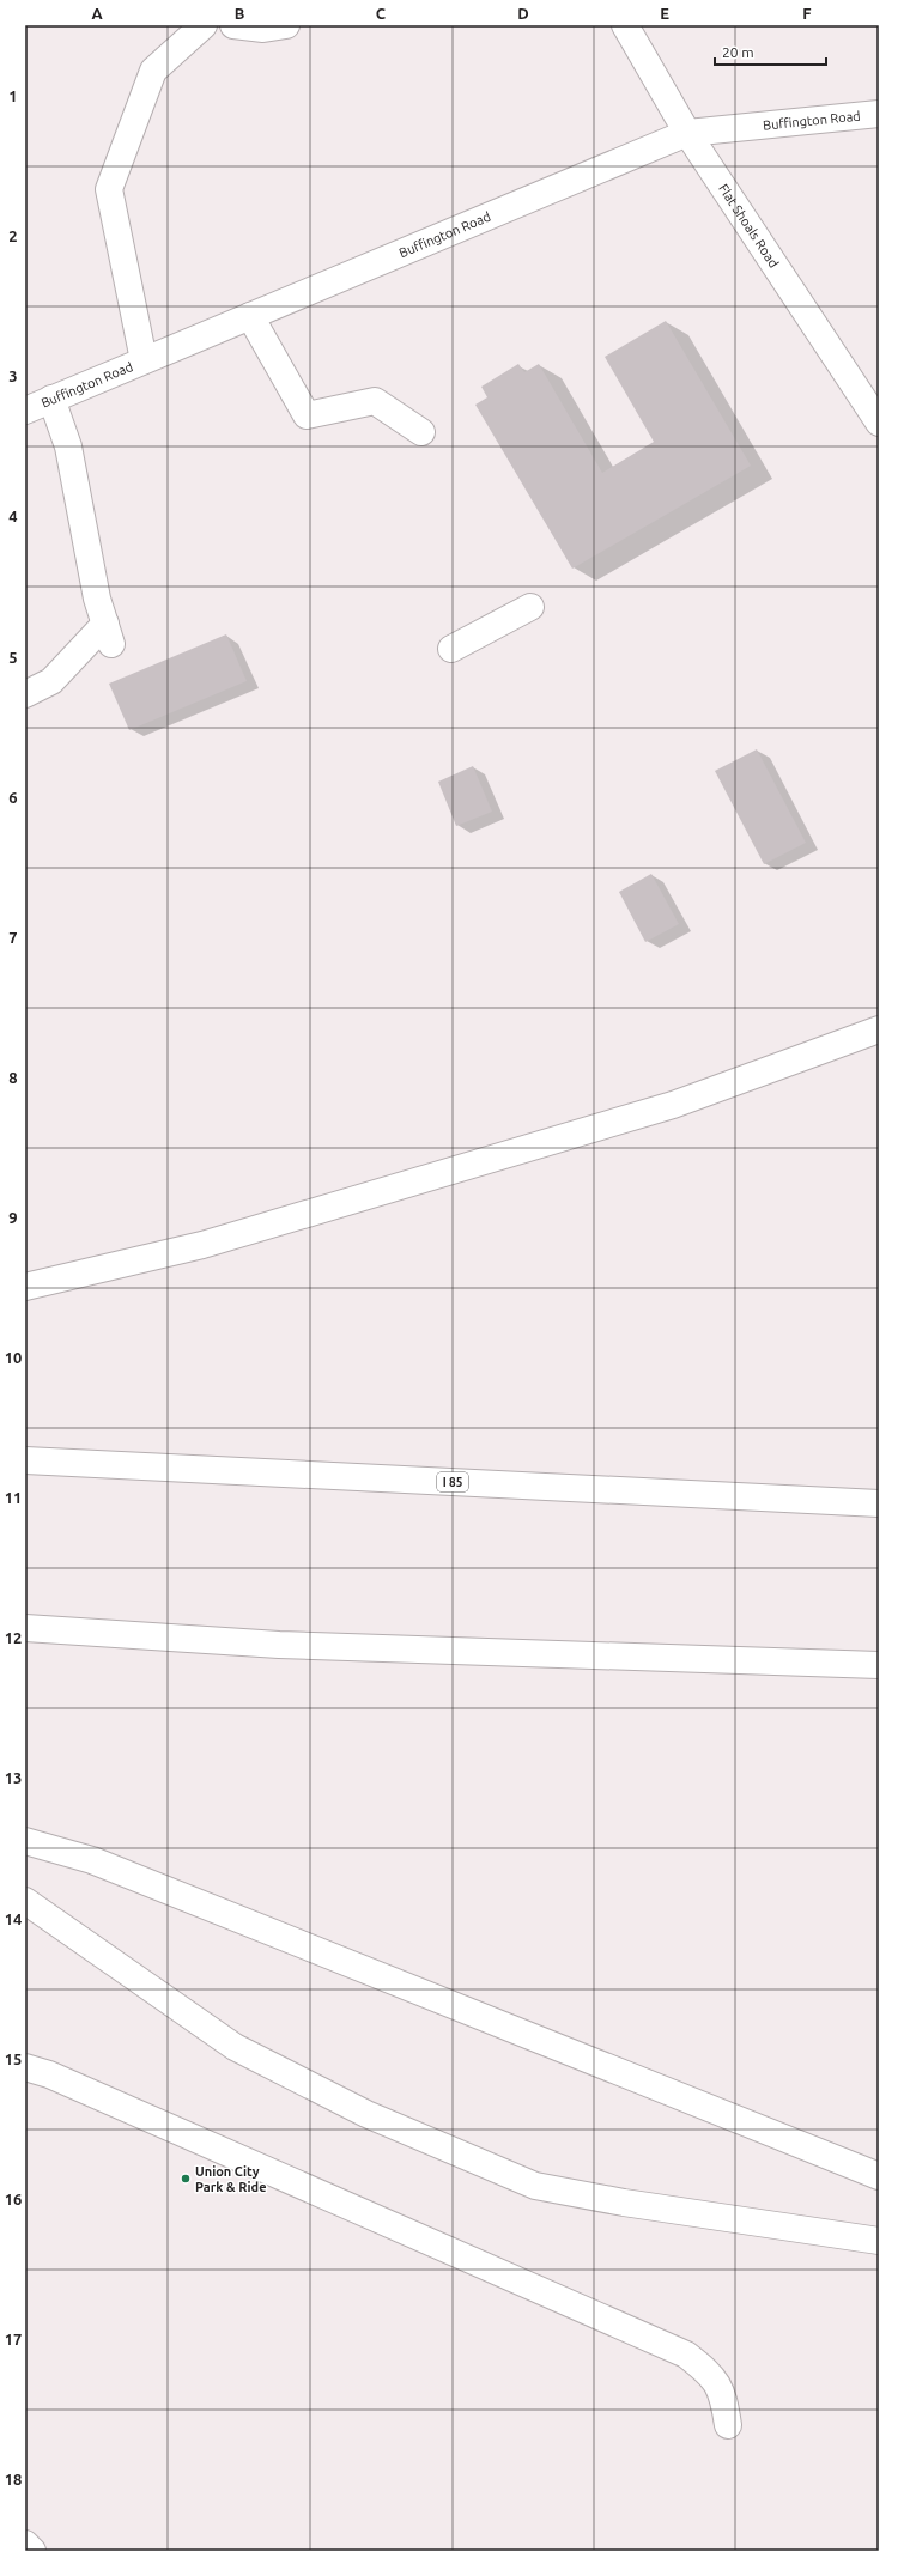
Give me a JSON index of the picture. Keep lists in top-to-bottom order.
{
  "streets": {
    "main road": ["Buffington Road", "Flat Shoals Road", "I 85"]
  },
  "crossings": [
    ["Buffington Road", "Flat Shoals Road"]
  ],
  "places": ["Union City Park & Ride"],
  "scale_bar": "20 m",
  "grid": {
    "columns": [
      "A",
      "B",
      "C",
      "D",
      "E",
      "F"
    ],
    "rows": [
      "1",
      "2",
      "3",
      "4",
      "5",
      "6",
      "7",
      "8",
      "9",
      "10",
      "11",
      "12",
      "13",
      "14",
      "15",
      "16",
      "17",
      "18"
    ]
  }
}
